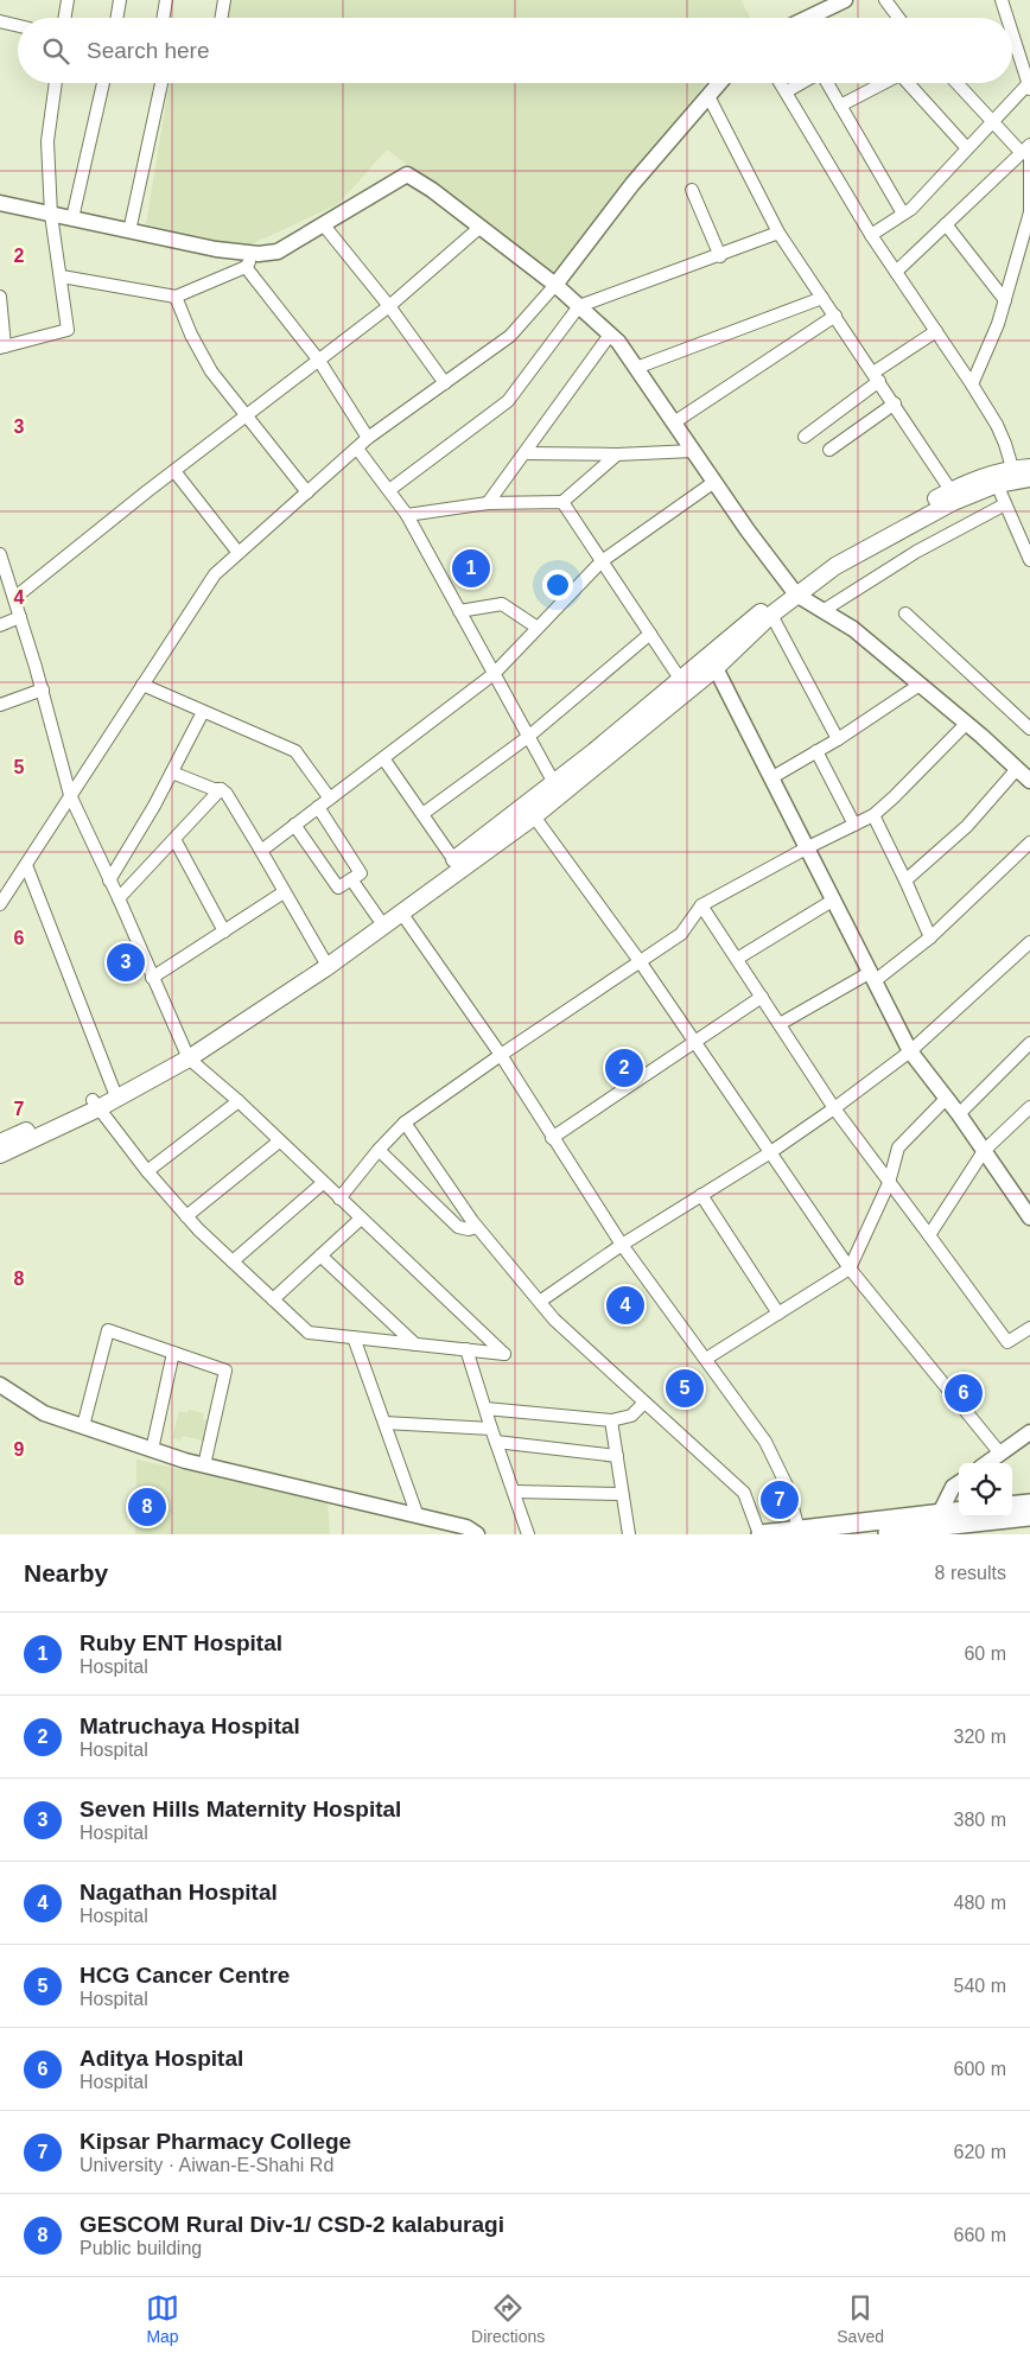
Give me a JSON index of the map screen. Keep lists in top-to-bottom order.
{
  "page": {
    "search": "Search here",
    "pins": [
      "1",
      "3",
      "2",
      "4",
      "5",
      "6",
      "7",
      "8"
    ],
    "heading": ["Nearby", "8 results"],
    "list": [
      {
        "mark": "1",
        "name": "Ruby ENT Hospital",
        "note": "Hospital",
        "value": "60 m"
      },
      {
        "mark": "2",
        "name": "Matruchaya Hospital",
        "note": "Hospital",
        "value": "320 m"
      },
      {
        "mark": "3",
        "name": "Seven Hills Maternity Hospital",
        "note": "Hospital",
        "value": "380 m"
      },
      {
        "mark": "4",
        "name": "Nagathan Hospital",
        "note": "Hospital",
        "value": "480 m"
      },
      {
        "mark": "5",
        "name": "HCG Cancer Centre",
        "note": "Hospital",
        "value": "540 m"
      },
      {
        "mark": "6",
        "name": "Aditya Hospital",
        "note": "Hospital",
        "value": "600 m"
      },
      {
        "mark": "7",
        "name": "Kipsar Pharmacy College",
        "note": "University · Aiwan-E-Shahi Rd",
        "value": "620 m"
      },
      {
        "mark": "8",
        "name": "GESCOM Rural Div-1/ CSD-2 kalaburagi",
        "note": "Public building",
        "value": "660 m"
      }
    ],
    "nav": ["Map", "Directions", "Saved"]
  },
  "grid": {
    "rows": [
      "2",
      "3",
      "4",
      "5",
      "6",
      "7",
      "8",
      "9"
    ]
  }
}
